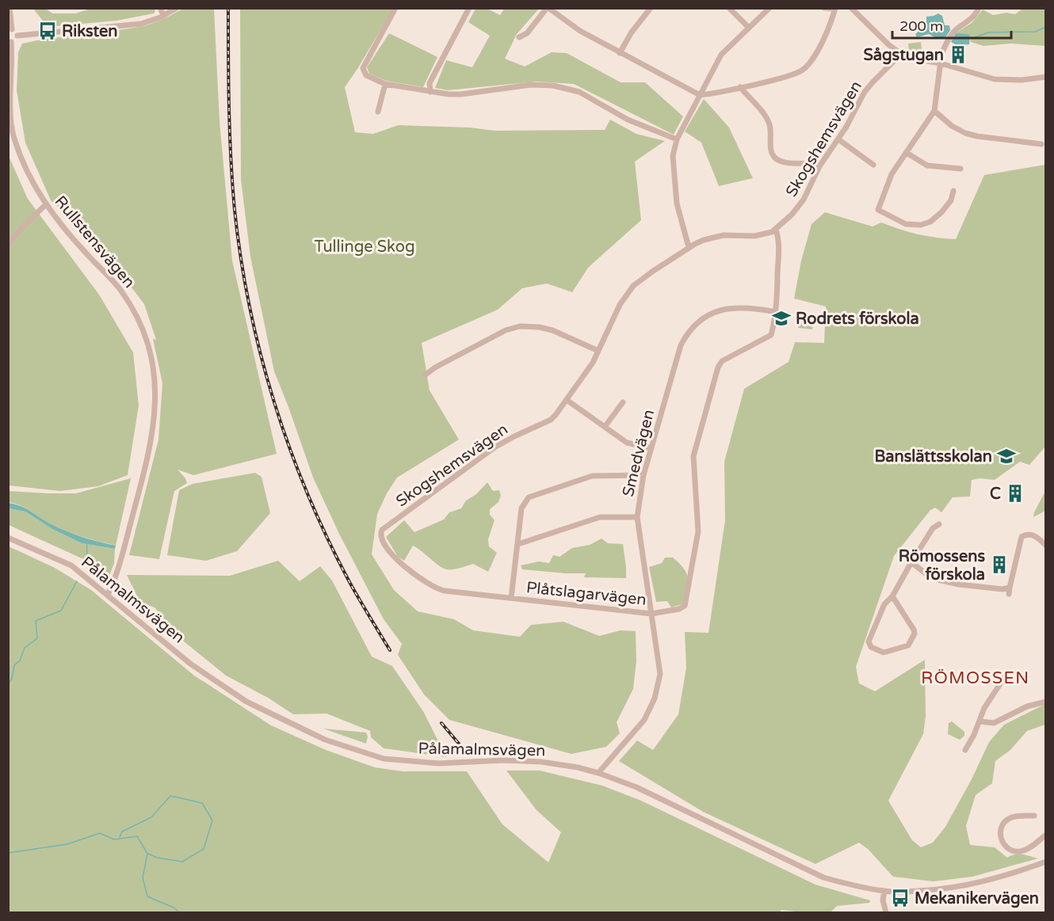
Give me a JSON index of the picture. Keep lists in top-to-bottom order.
{
  "streets": {
    "street": [
      "Skogshemsvägen",
      "Rullstensvägen",
      "Smedvägen",
      "Plåtslagarvägen",
      "Pålamalmsvägen"
    ]
  },
  "crossings": [
    ["Skogshemsvägen", "Plåtslagarvägen"],
    ["Rullstensvägen", "Pålamalmsvägen"],
    ["Smedvägen", "Plåtslagarvägen"],
    ["Smedvägen", "Pålamalmsvägen"]
  ],
  "districts": ["RÖMOSSEN"],
  "parks": ["Tullinge Skog"],
  "places": {
    "bus stop": ["Riksten", "Mekanikervägen"],
    "building": ["Sågstugan", "C", "Römossens förskola"],
    "school or university": ["Rodrets förskola", "Banslättsskolan"]
  },
  "scale_bar": "200 m"
}
